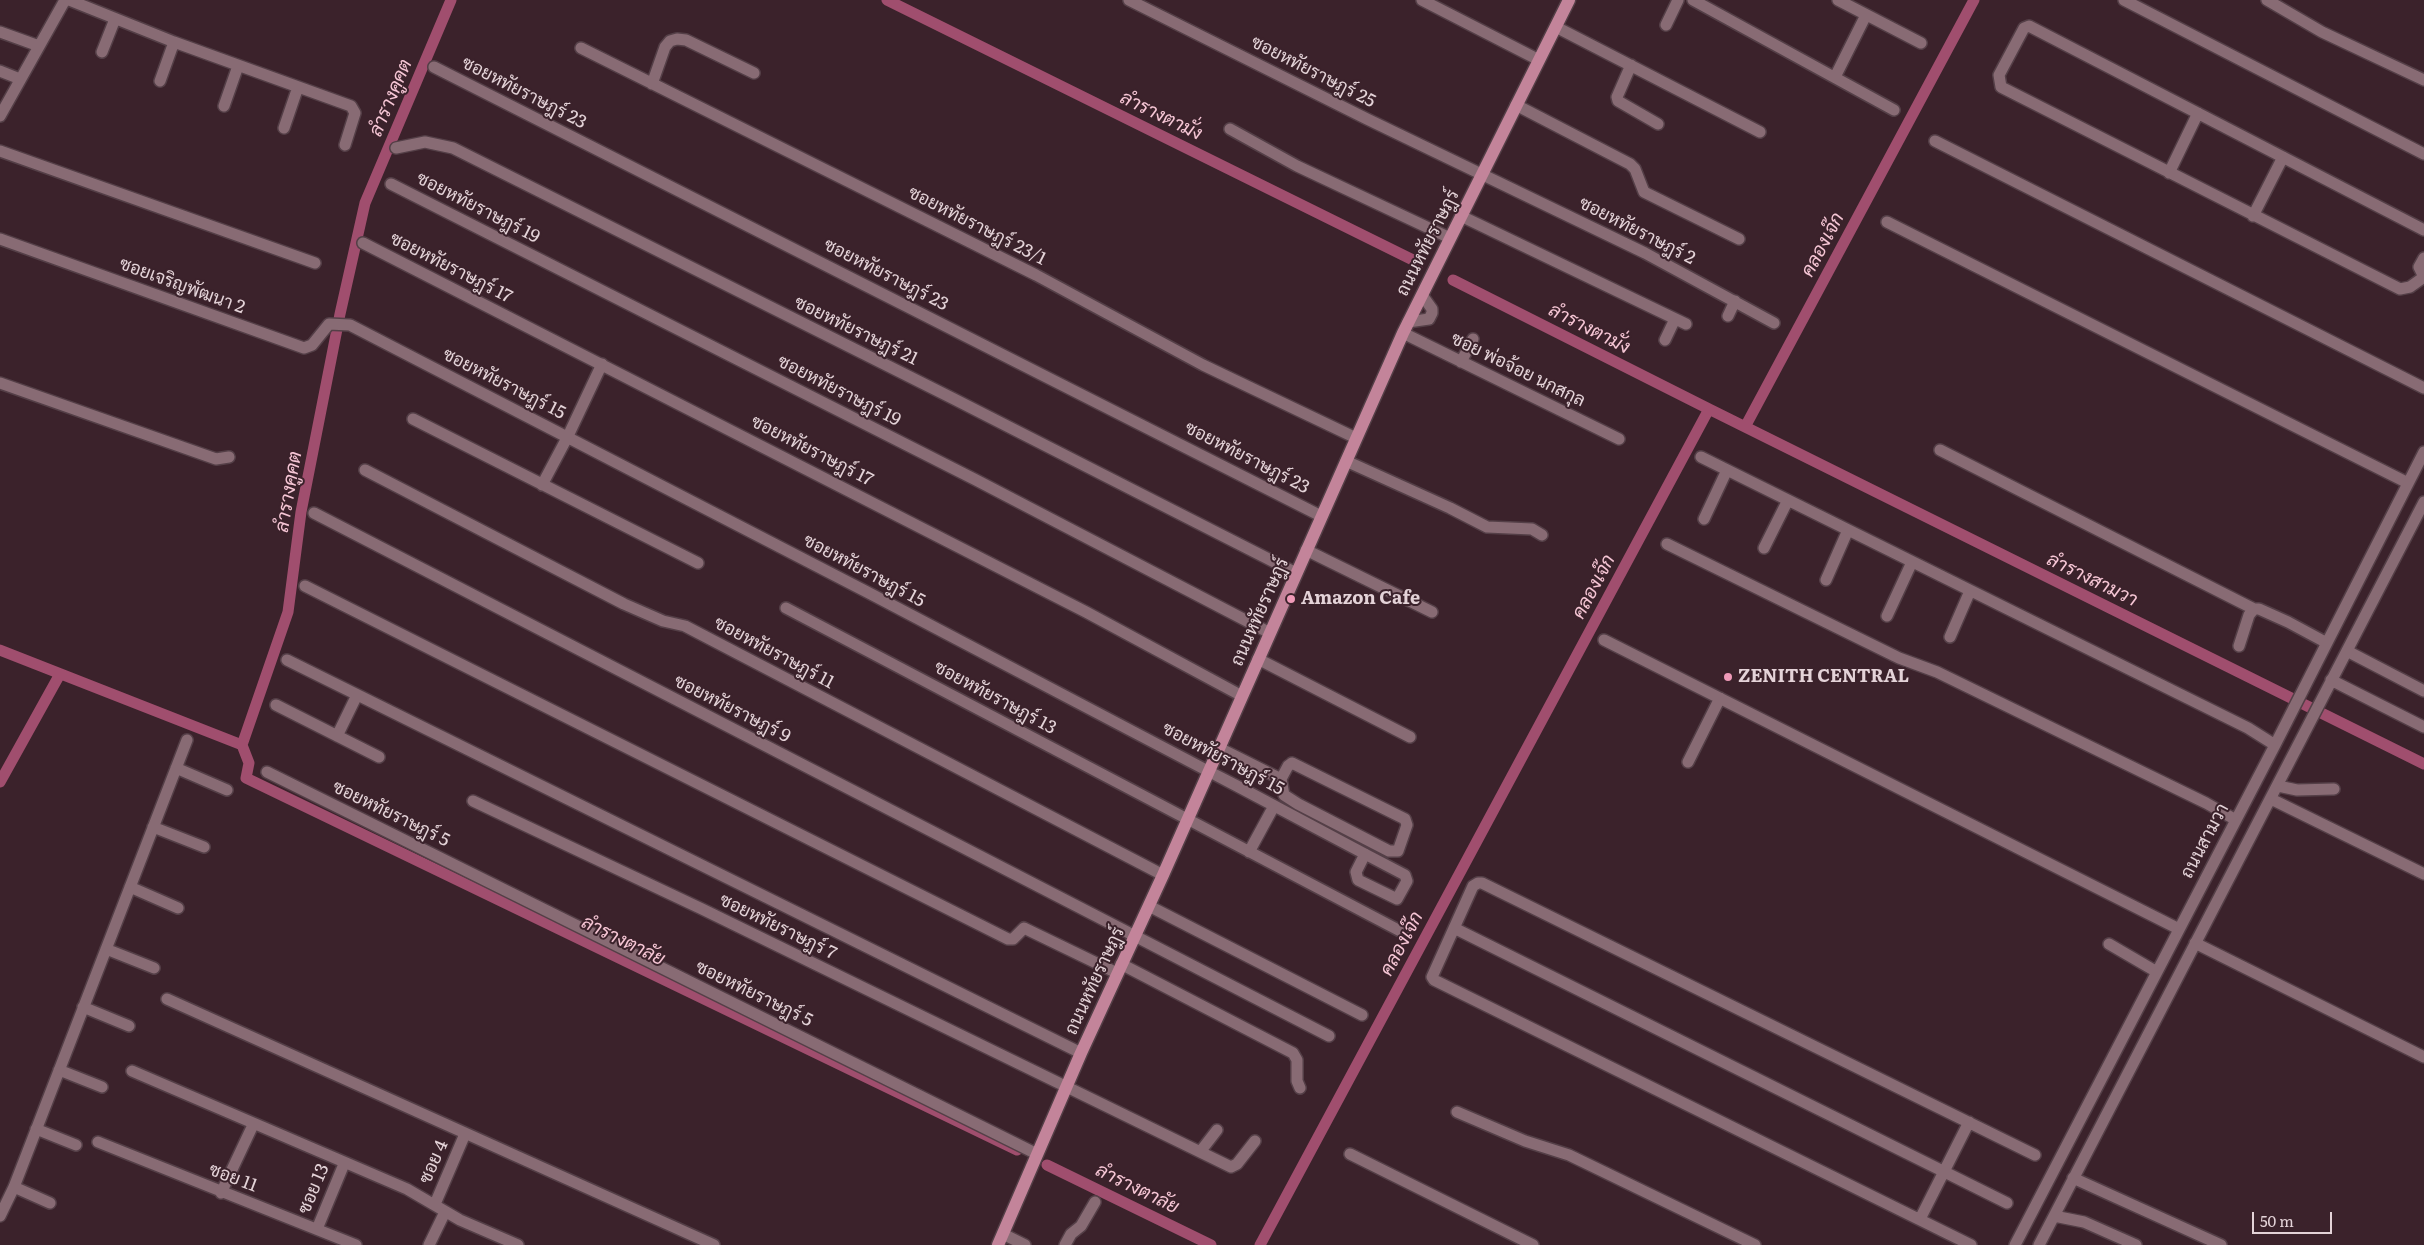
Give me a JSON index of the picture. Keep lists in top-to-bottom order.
{
  "streets": {
    "main road": ["ถนนหทัยราษฎร์"],
    "street": [
      "ซอยหทัยราษฎร์ 25",
      "ซอยหทัยราษฎร์ 23",
      "ซอยหทัยราษฎร์ 19",
      "ซอยหทัยราษฎร์ 23/1",
      "ซอยหทัยราษฎร์ 2",
      "ซอยหทัยราษฎร์ 17",
      "ซอยเจริญพัฒนา 2",
      "ซอยหทัยราษฎร์ 21",
      "ซอย พ่อจ้อย นกสกุล",
      "ซอยหทัยราษฎร์ 15",
      "ซอยหทัยราษฎร์ 11",
      "ซอยหทัยราษฎร์ 13",
      "ซอยหทัยราษฎร์ 9",
      "ซอยหทัยราษฎร์ 5",
      "ถนนสามวา",
      "ซอยหทัยราษฎร์ 7",
      "ซอย 4",
      "ซอย 11",
      "ซอย 13"
    ]
  },
  "crossings": [
    ["ซอยหทัยราษฎร์ 25", "ซอยหทัยราษฎร์ 2"],
    ["ซอยหทัยราษฎร์ 25", "ถนนหทัยราษฎร์"],
    ["ซอยหทัยราษฎร์ 23", "ถนนหทัยราษฎร์"],
    ["ซอยหทัยราษฎร์ 19", "ถนนหทัยราษฎร์"],
    ["ซอยหทัยราษฎร์ 23/1", "ถนนหทัยราษฎร์"],
    ["ซอยหทัยราษฎร์ 2", "ถนนหทัยราษฎร์"],
    ["ถนนหทัยราษฎร์", "ซอยหทัยราษฎร์ 17"],
    ["ถนนหทัยราษฎร์", "ซอยหทัยราษฎร์ 21"],
    ["ถนนหทัยราษฎร์", "ซอย พ่อจ้อย นกสกุล"],
    ["ถนนหทัยราษฎร์", "ซอยหทัยราษฎร์ 15"],
    ["ถนนหทัยราษฎร์", "ซอยหทัยราษฎร์ 11"],
    ["ถนนหทัยราษฎร์", "ซอยหทัยราษฎร์ 13"],
    ["ถนนหทัยราษฎร์", "ซอยหทัยราษฎร์ 9"],
    ["ถนนหทัยราษฎร์", "ซอยหทัยราษฎร์ 5"],
    ["ถนนหทัยราษฎร์", "ซอยหทัยราษฎร์ 7"],
    ["ซอยเจริญพัฒนา 2", "ซอยหทัยราษฎร์ 15"],
    ["ซอย 11", "ซอย 13"]
  ],
  "water": [
    "ลำรางคูคต",
    "ลำรางตามั่ง",
    "คลองเจ๊ก",
    "ลำรางสามวา",
    "ลำรางตาลัย"
  ],
  "places": ["Amazon Cafe", "ZENITH CENTRAL"],
  "scale_bar": "50 m"
}
